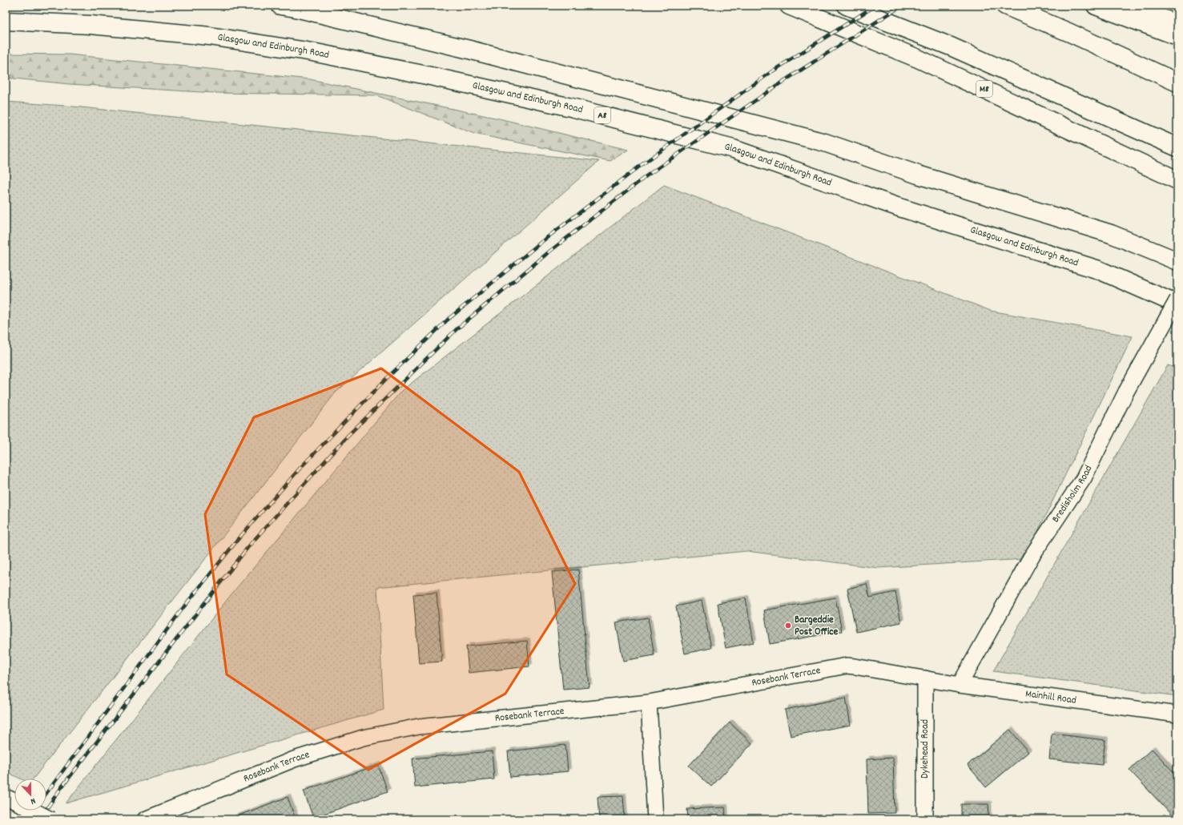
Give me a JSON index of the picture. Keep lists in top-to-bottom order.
{
  "streets": {
    "highway": ["Glasgow and Edinburgh Road", "M8", "A8"],
    "street": [
      "Bredisholm Road",
      "Rosebank Terrace",
      "Mainhill Road",
      "Dykehead Road"
    ]
  },
  "crossings": [
    ["Bredisholm Road", "Mainhill Road"],
    ["Rosebank Terrace", "Mainhill Road"],
    ["Rosebank Terrace", "Dykehead Road"],
    ["Mainhill Road", "Dykehead Road"]
  ],
  "places": ["Bargeddie Post Office"],
  "north": "bottom"
}
